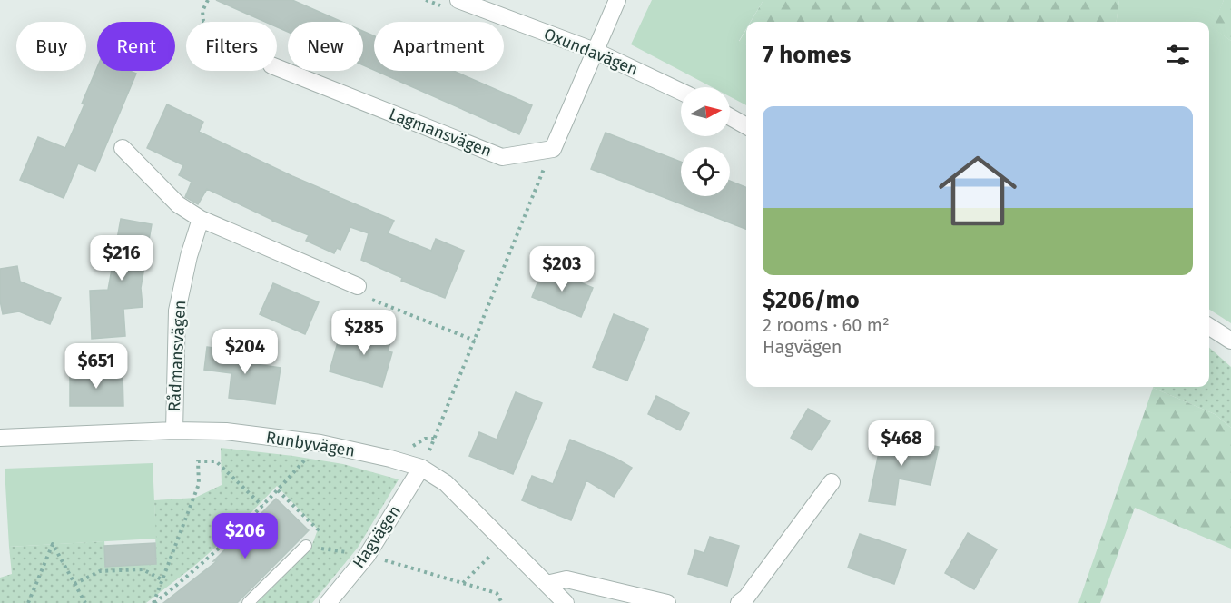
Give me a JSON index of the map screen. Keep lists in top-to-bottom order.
{
  "streets": {
    "street": [
      "Oxundavägen",
      "Lagmansvägen",
      "Rådmansvägen",
      "Runbyvägen",
      "Hagvägen"
    ]
  },
  "crossings": [
    ["Rådmansvägen", "Runbyvägen"],
    ["Runbyvägen", "Hagvägen"]
  ],
  "north": "right",
  "page": {
    "chip": [
      "Buy",
      "Rent",
      "Filters",
      "New",
      "Apartment"
    ],
    "heading": "7 homes",
    "list": [
      {
        "name": "$206/mo",
        "note": "2 rooms · 60 m² · Hagvägen"
      }
    ],
    "price": [
      "$216",
      "$203",
      "$285",
      "$204",
      "$651",
      "$468",
      "$206"
    ]
  }
}
